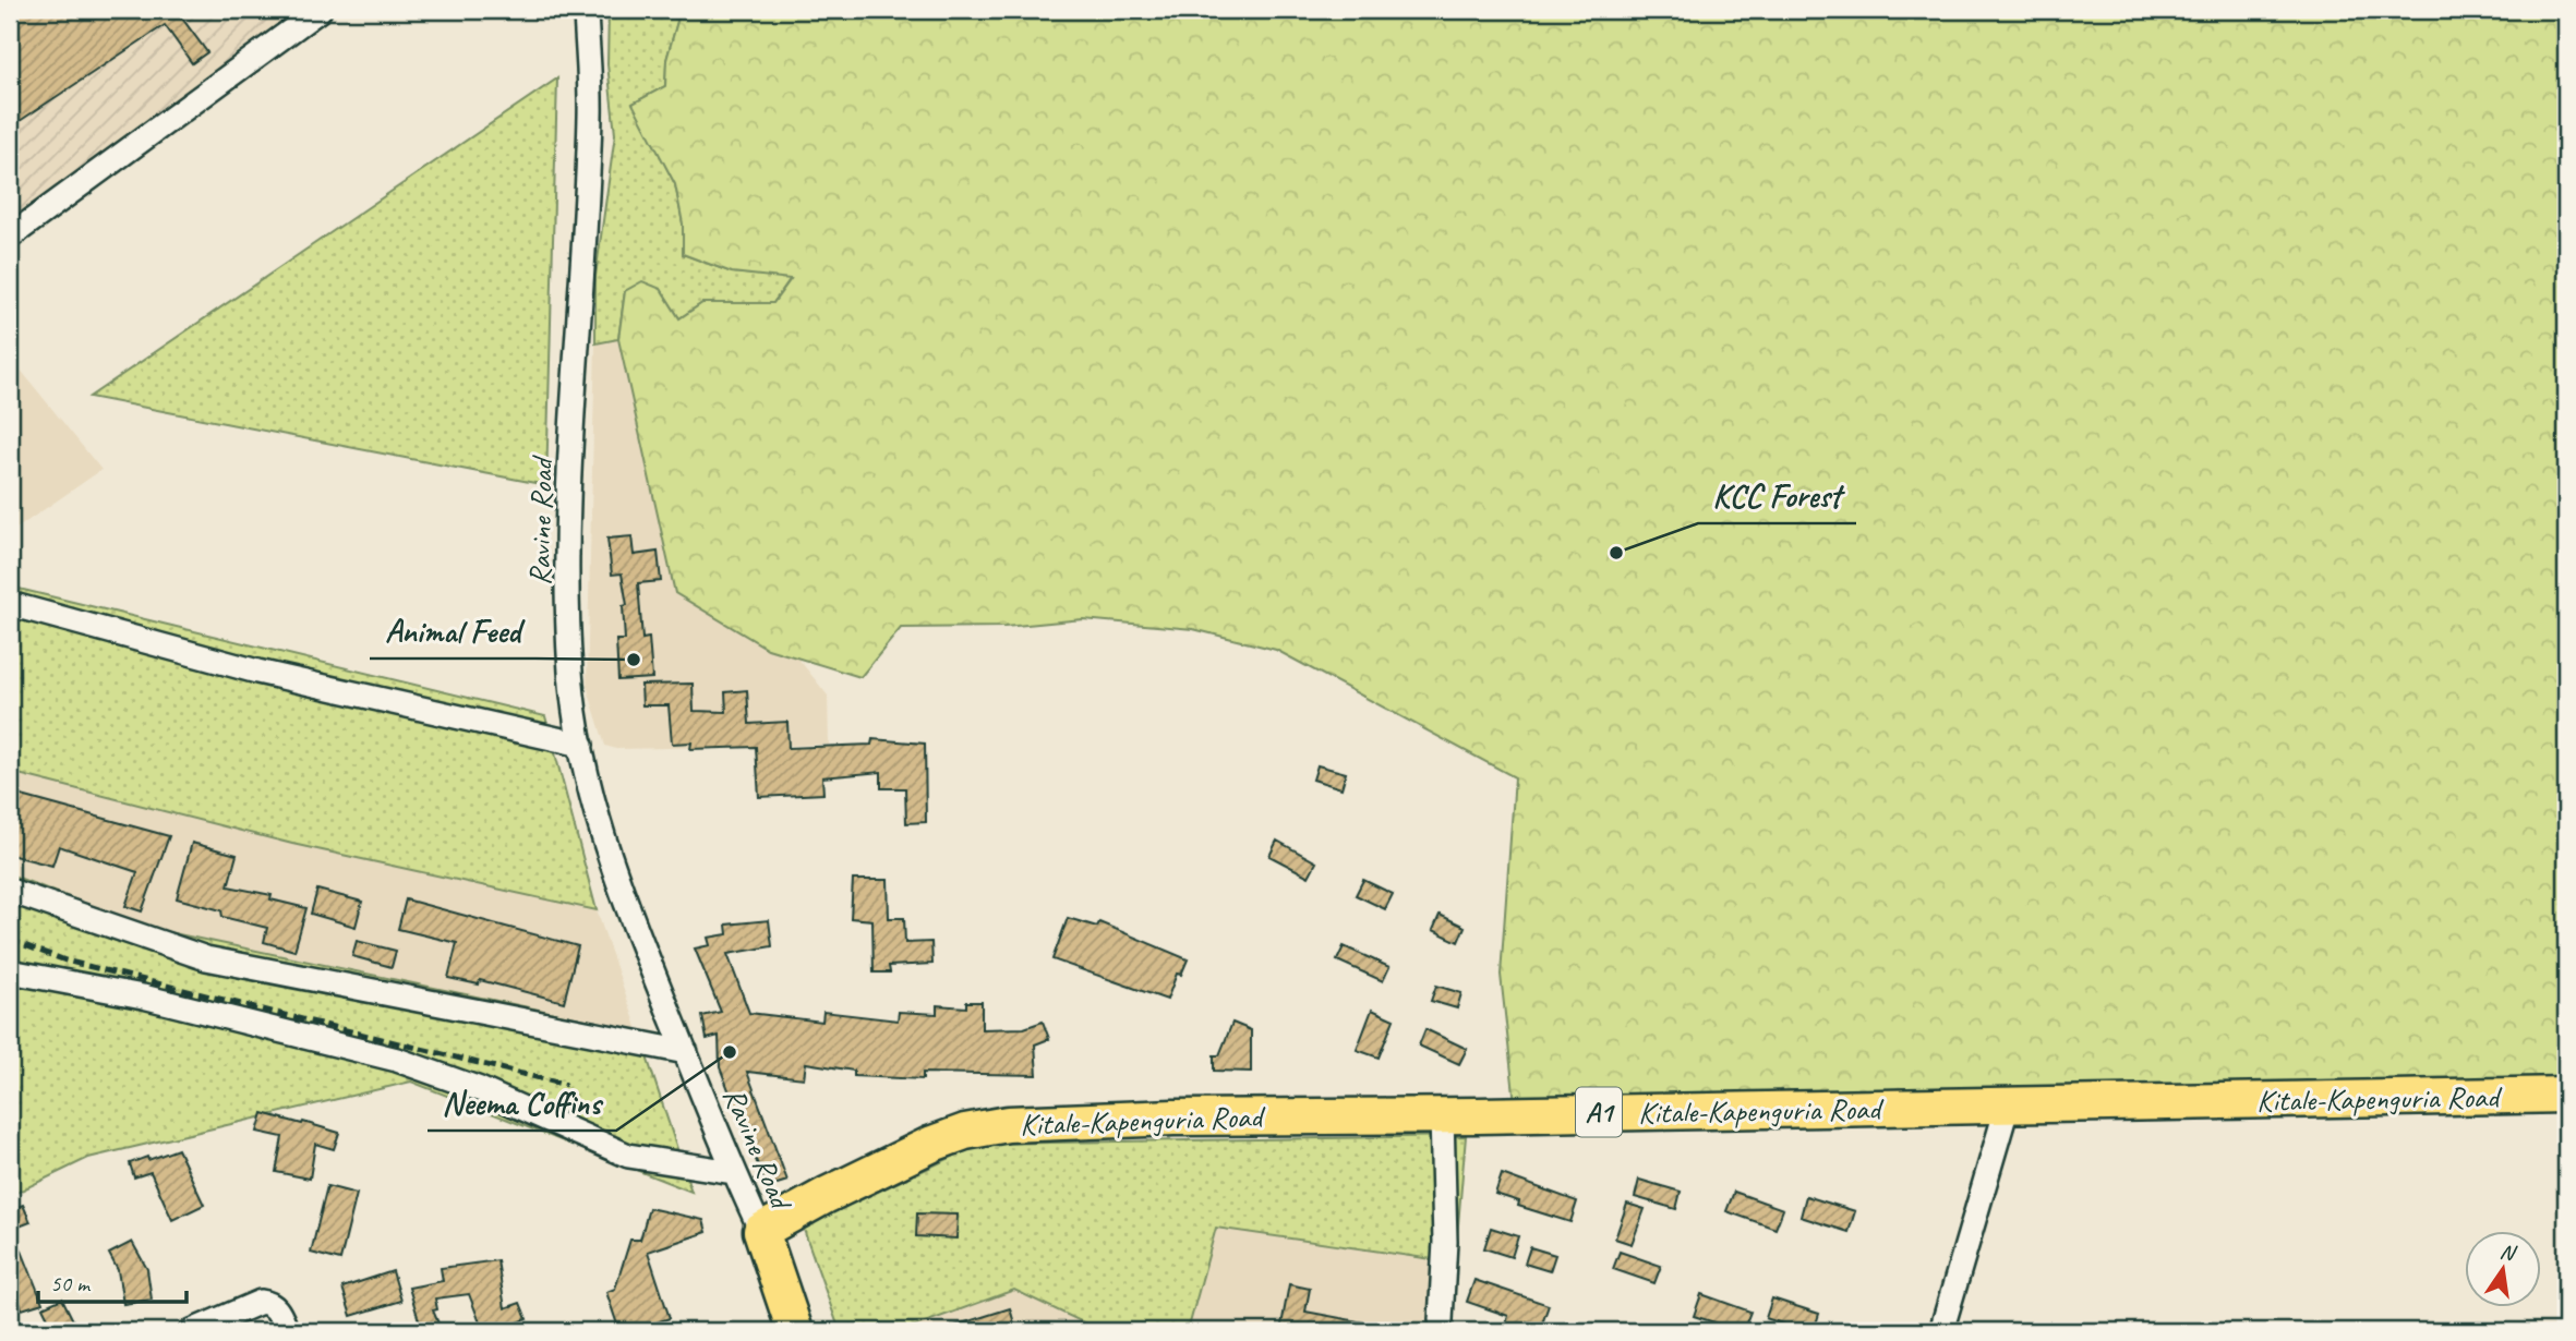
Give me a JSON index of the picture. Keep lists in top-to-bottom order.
{
  "streets": {
    "highway": ["Kitale-Kapenguria Road", "A1"],
    "street": ["Ravine Road"]
  },
  "crossings": [
    ["Ravine Road", "Kitale-Kapenguria Road"]
  ],
  "places": ["KCC Forest", "Animal Feed", "Neema Coffins"],
  "scale_bar": "50 m",
  "north": "top"
}
